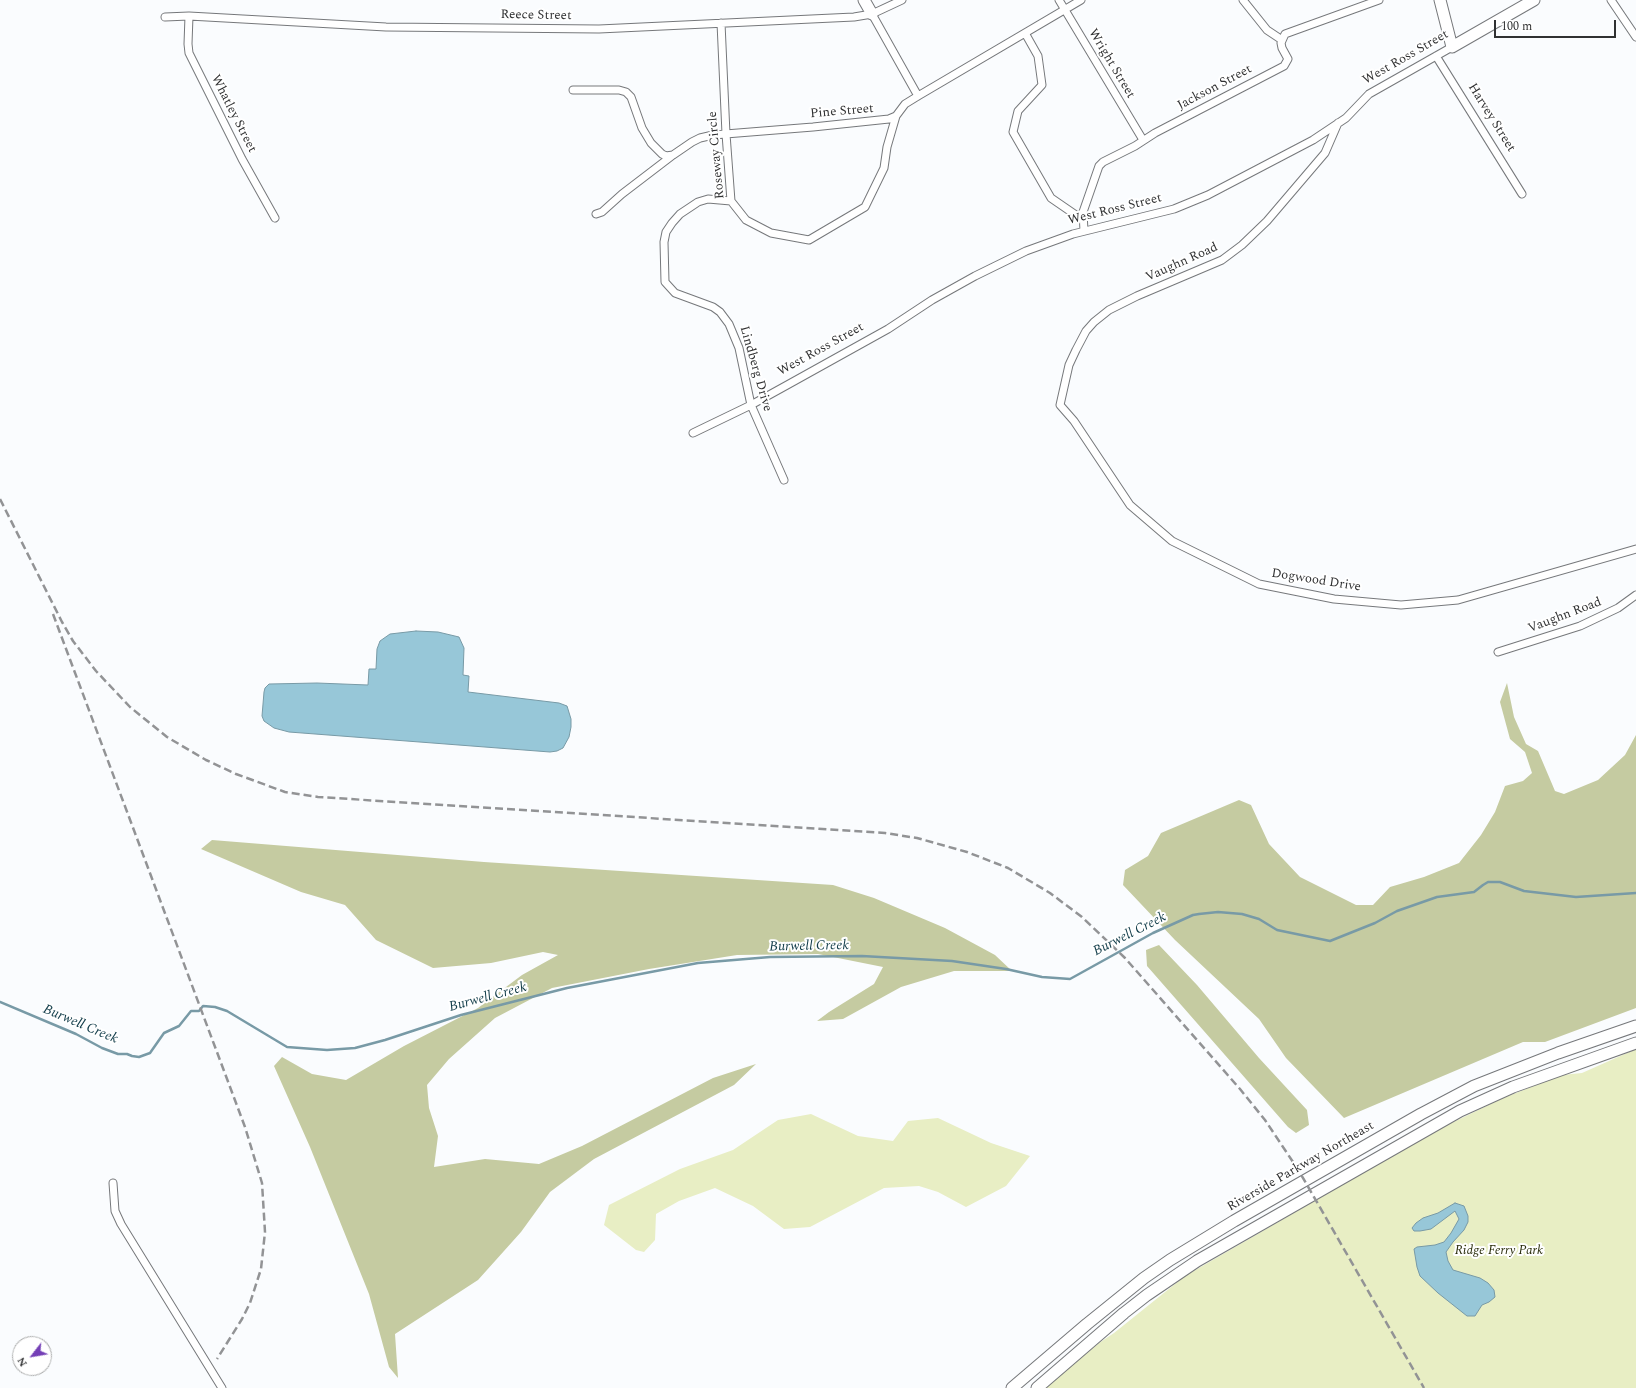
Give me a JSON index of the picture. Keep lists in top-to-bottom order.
{
  "streets": {
    "main road": ["West Ross Street", "Riverside Parkway Northeast"],
    "street": [
      "Reece Street",
      "Wright Street",
      "Jackson Street",
      "Pine Street",
      "Whatley Street",
      "Harvey Street",
      "Roseway Circle",
      "Vaughn Road",
      "Lindberg Drive",
      "Dogwood Drive"
    ]
  },
  "crossings": [
    ["Reece Street", "Whatley Street"],
    ["Reece Street", "Roseway Circle"],
    ["West Ross Street", "Jackson Street"],
    ["West Ross Street", "Harvey Street"],
    ["West Ross Street", "Vaughn Road"],
    ["West Ross Street", "Lindberg Drive"],
    ["Wright Street", "Jackson Street"],
    ["Pine Street", "Roseway Circle"],
    ["Roseway Circle", "Lindberg Drive"],
    ["Vaughn Road", "Dogwood Drive"]
  ],
  "water": ["Burwell Creek"],
  "parks": ["Ridge Ferry Park"],
  "scale_bar": "100 m",
  "north": "bottom left"
}
